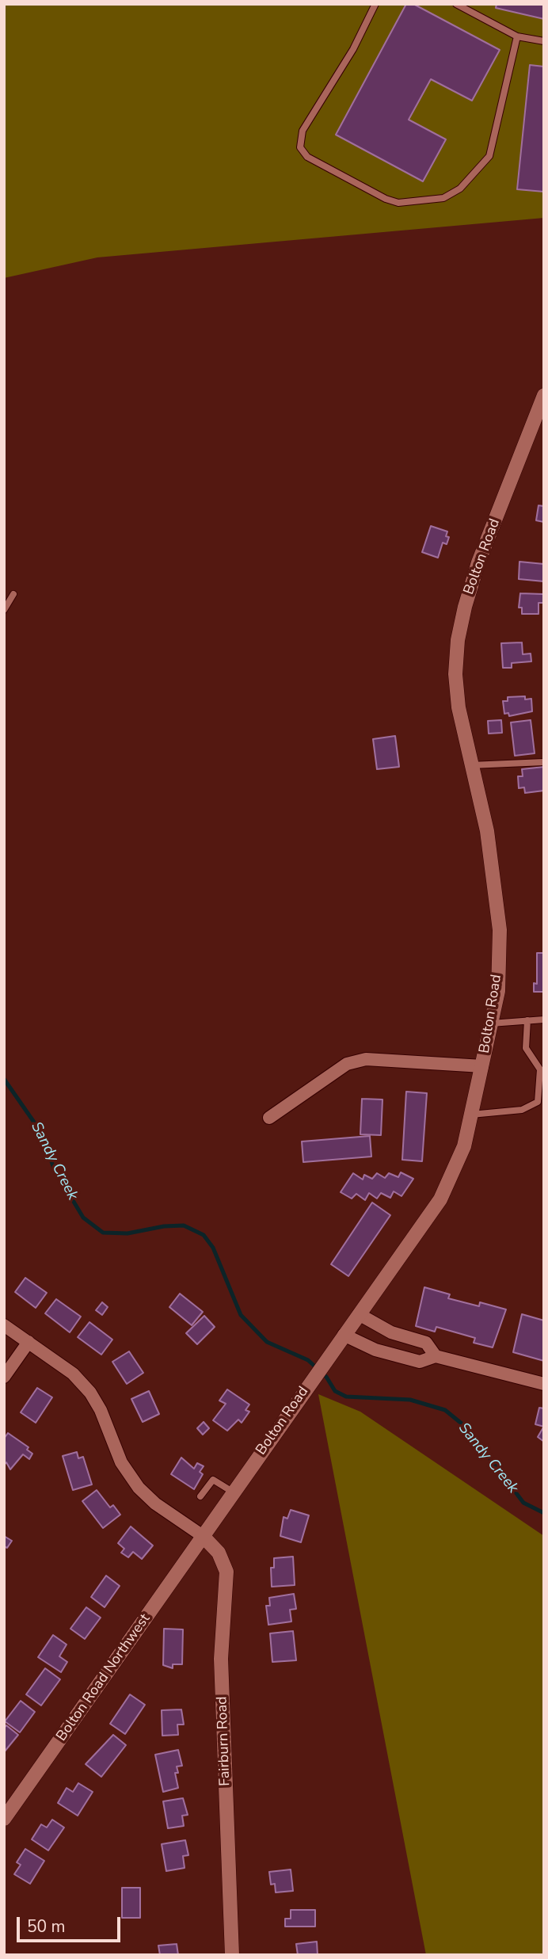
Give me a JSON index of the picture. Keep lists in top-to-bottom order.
{
  "streets": {
    "street": ["Bolton Road", "Bolton Road Northwest", "Fairburn Road"]
  },
  "crossings": [
    ["Bolton Road", "Bolton Road Northwest"],
    ["Bolton Road", "Fairburn Road"],
    ["Bolton Road Northwest", "Fairburn Road"]
  ],
  "water": ["Sandy Creek"],
  "scale_bar": "50 m"
}
